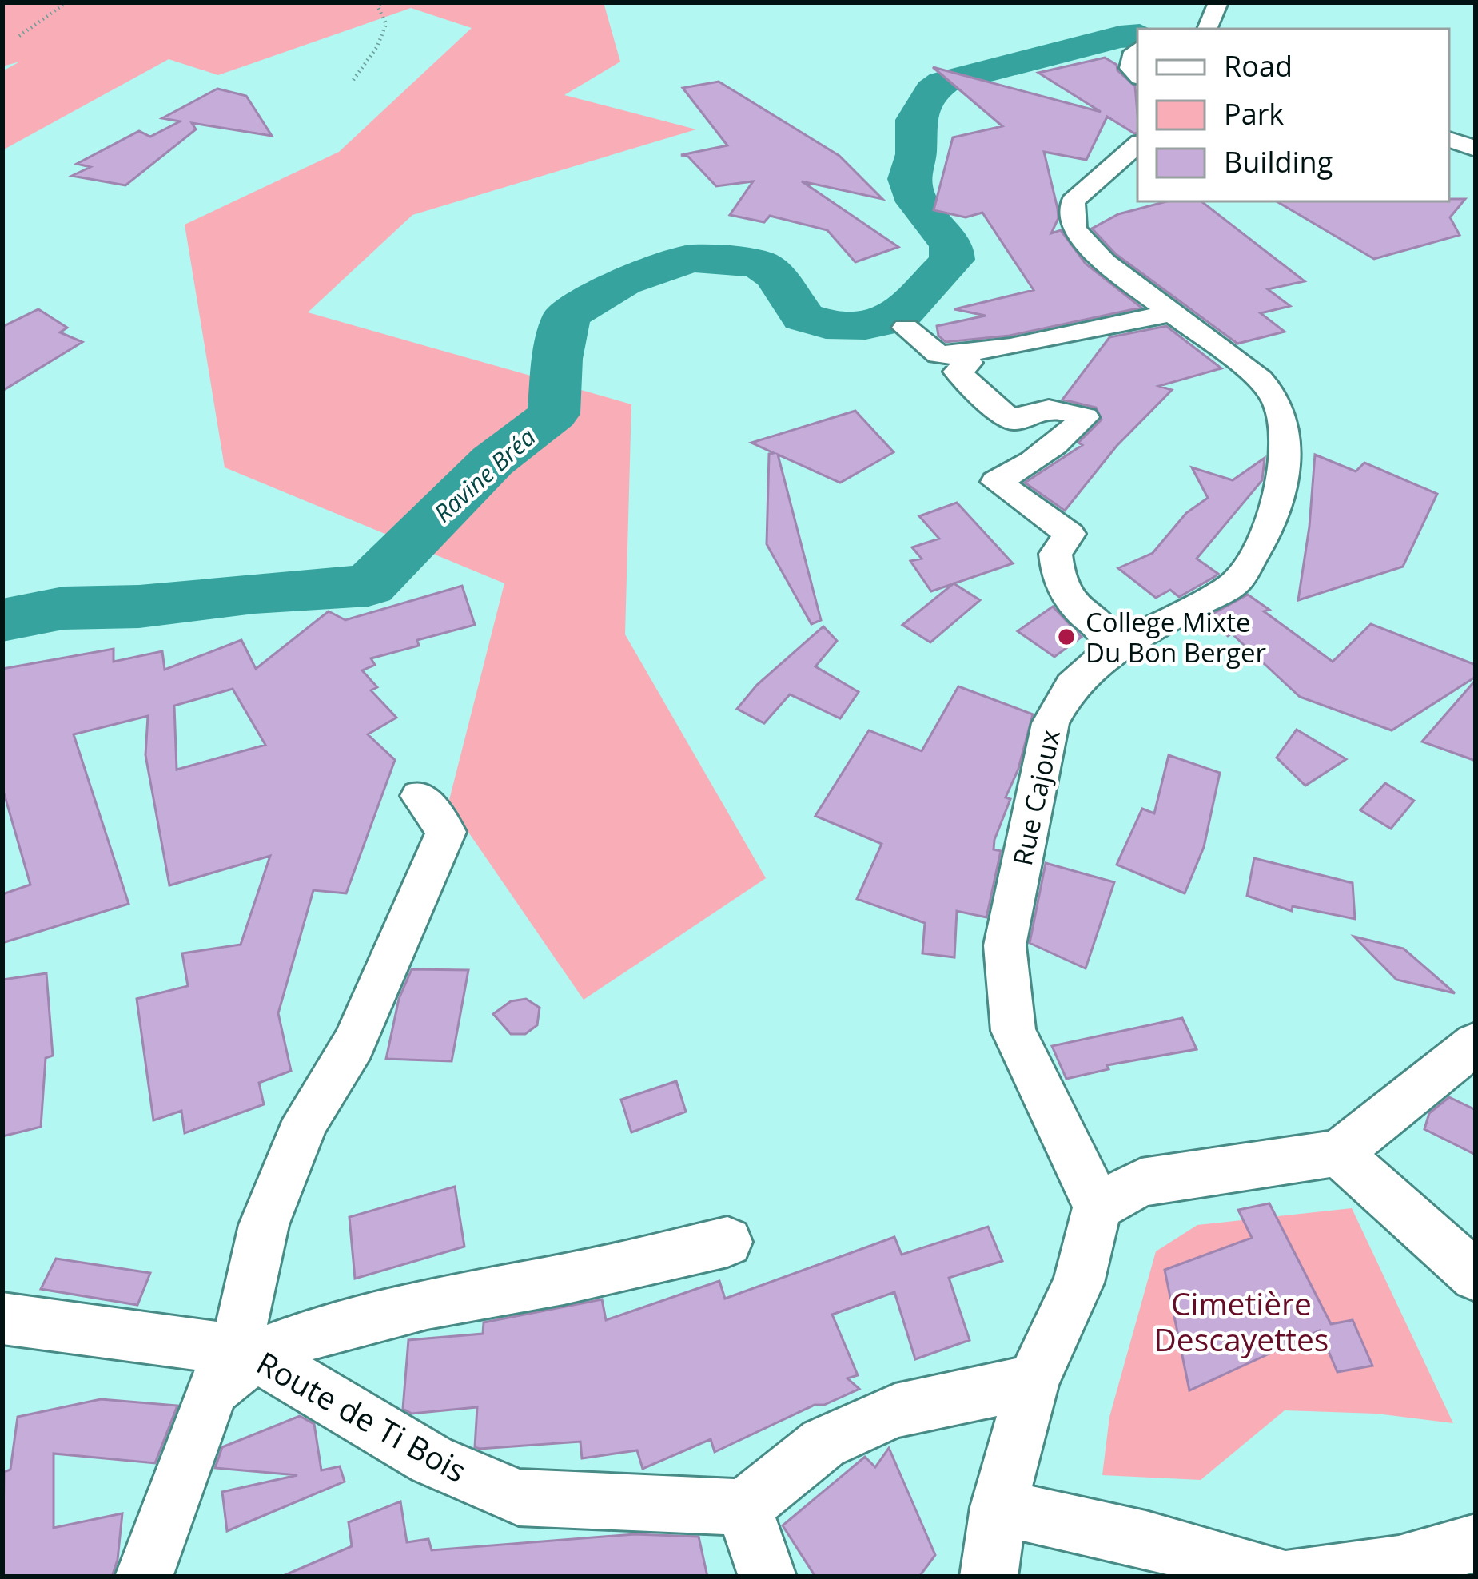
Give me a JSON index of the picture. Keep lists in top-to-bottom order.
{
  "streets": {
    "street": ["Rue Cajoux", "Route de Ti Bois"]
  },
  "water": ["Ravine Bréa"],
  "parks": ["Cimetière Descayettes"],
  "places": ["College Mixte Du Bon Berger"],
  "legend": ["Road", "Park", "Building"]
}
